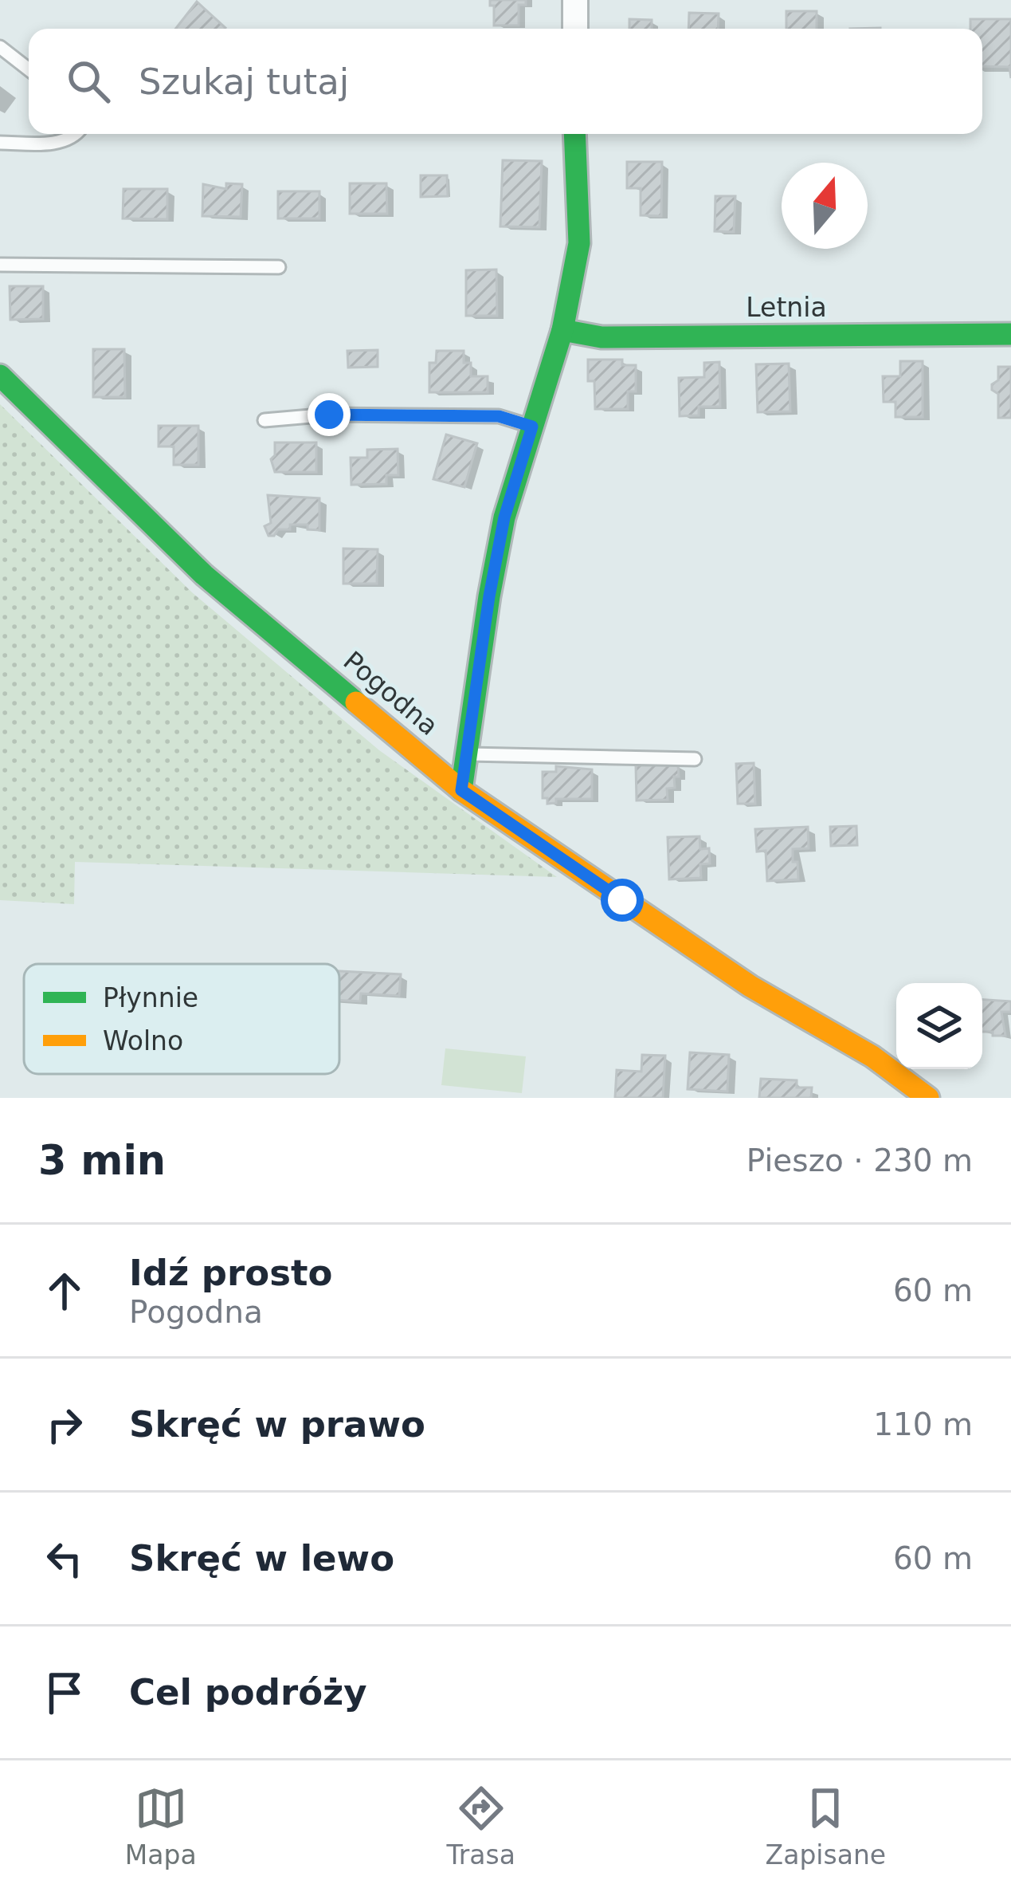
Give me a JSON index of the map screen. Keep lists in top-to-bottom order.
{
  "streets": {
    "street": ["Letnia", "Pogodna"]
  },
  "legend": ["Płynnie", "Wolno"],
  "north": "top",
  "page": {
    "search": "Szukaj tutaj",
    "heading": ["3 min", "Pieszo · 230 m"],
    "list": [
      ["Idź prosto", "Pogodna", "60 m"],
      ["Skręć w prawo", "110 m"],
      ["Skręć w lewo", "60 m"],
      "Cel podróży"
    ],
    "nav": ["Mapa", "Trasa", "Zapisane"]
  }
}
